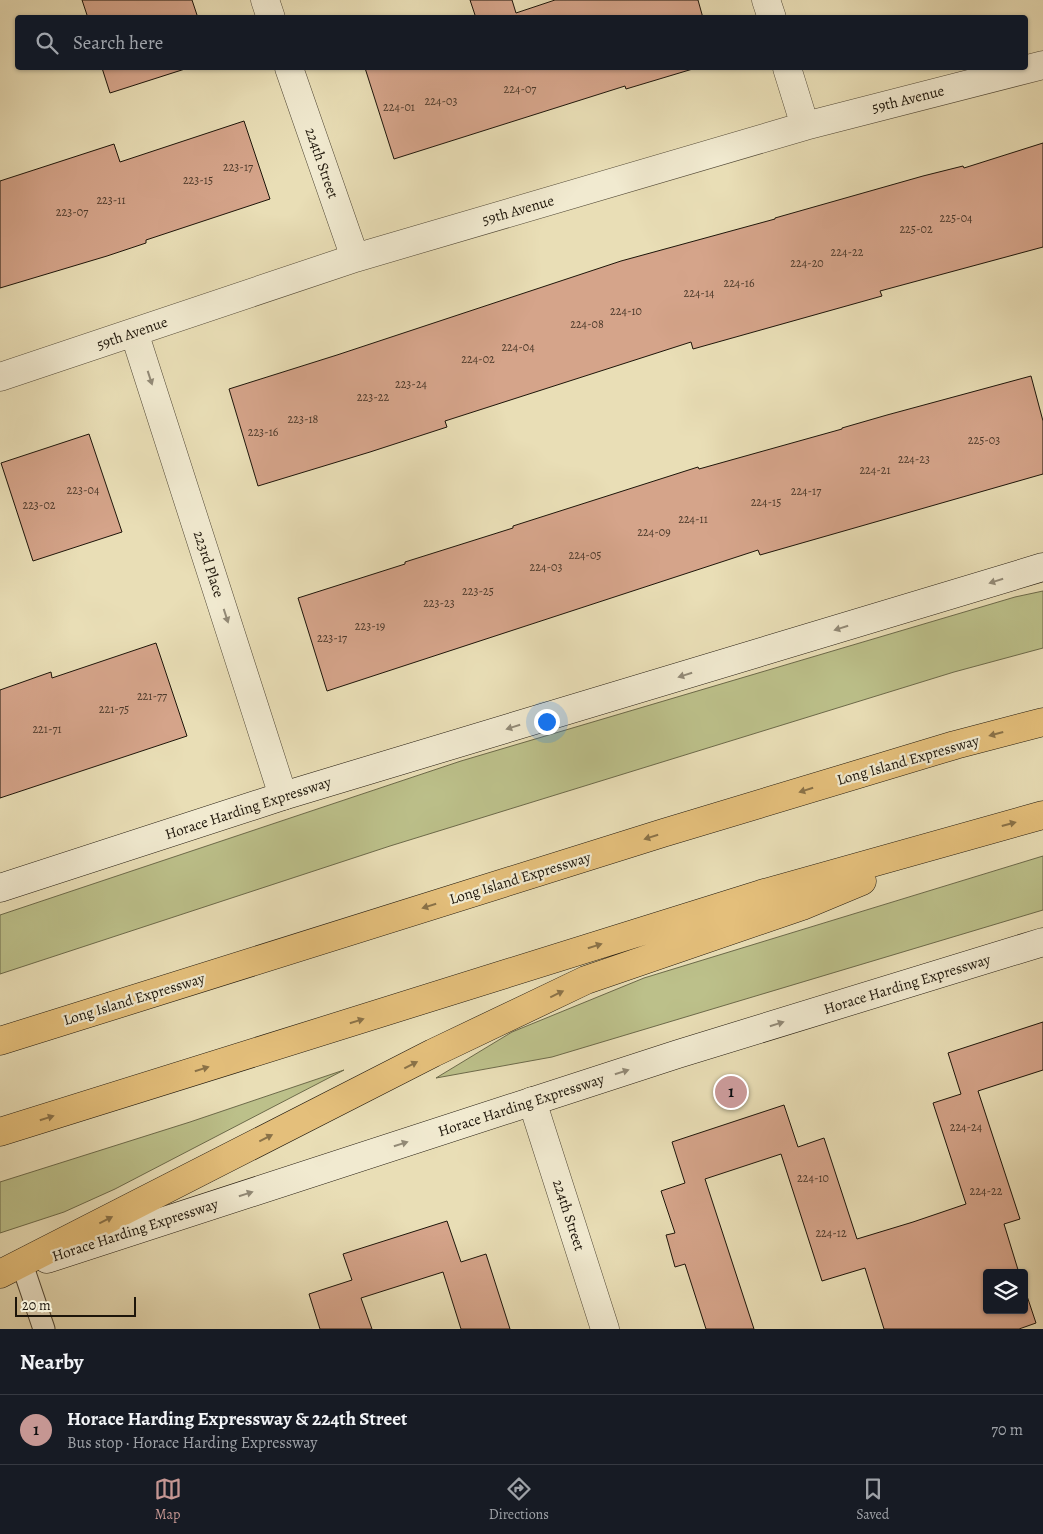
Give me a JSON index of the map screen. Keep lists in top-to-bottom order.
{
  "streets": {
    "highway": ["Long Island Expressway"],
    "main road": [
      "59th Avenue",
      "224th Street",
      "223rd Place",
      "Horace Harding Expressway"
    ]
  },
  "crossings": [
    ["59th Avenue", "224th Street"],
    ["59th Avenue", "223rd Place"],
    ["224th Street", "Horace Harding Expressway"],
    ["223rd Place", "Horace Harding Expressway"]
  ],
  "one_way": ["223rd Place"],
  "house_numbers": [
    "224-07",
    "224-03",
    "224-01",
    "223-17",
    "223-15",
    "223-11",
    "223-07",
    "225-04",
    "225-02",
    "224-22",
    "224-20",
    "224-16",
    "224-14",
    "224-10",
    "224-08",
    "224-04",
    "224-02",
    "223-24",
    "223-22",
    "223-18",
    "223-16",
    "225-03",
    "224-23",
    "224-21",
    "223-04",
    "224-17",
    "224-15",
    "223-02",
    "224-11",
    "224-09",
    "224-05",
    "224-03",
    "223-25",
    "223-23",
    "223-19",
    "223-17",
    "221-77",
    "221-75",
    "221-71",
    "224-24",
    "224-10",
    "224-22",
    "224-12"
  ],
  "scale_bar": "20 m",
  "page": {
    "search": "Search here",
    "pins": "1",
    "scale": "20 m",
    "heading": "Nearby",
    "list": [
      {
        "mark": "1",
        "name": "Horace Harding Expressway & 224th Street",
        "note": "Bus stop · Horace Harding Expressway",
        "value": "70 m"
      }
    ],
    "nav": ["Map", "Directions", "Saved"]
  }
}
